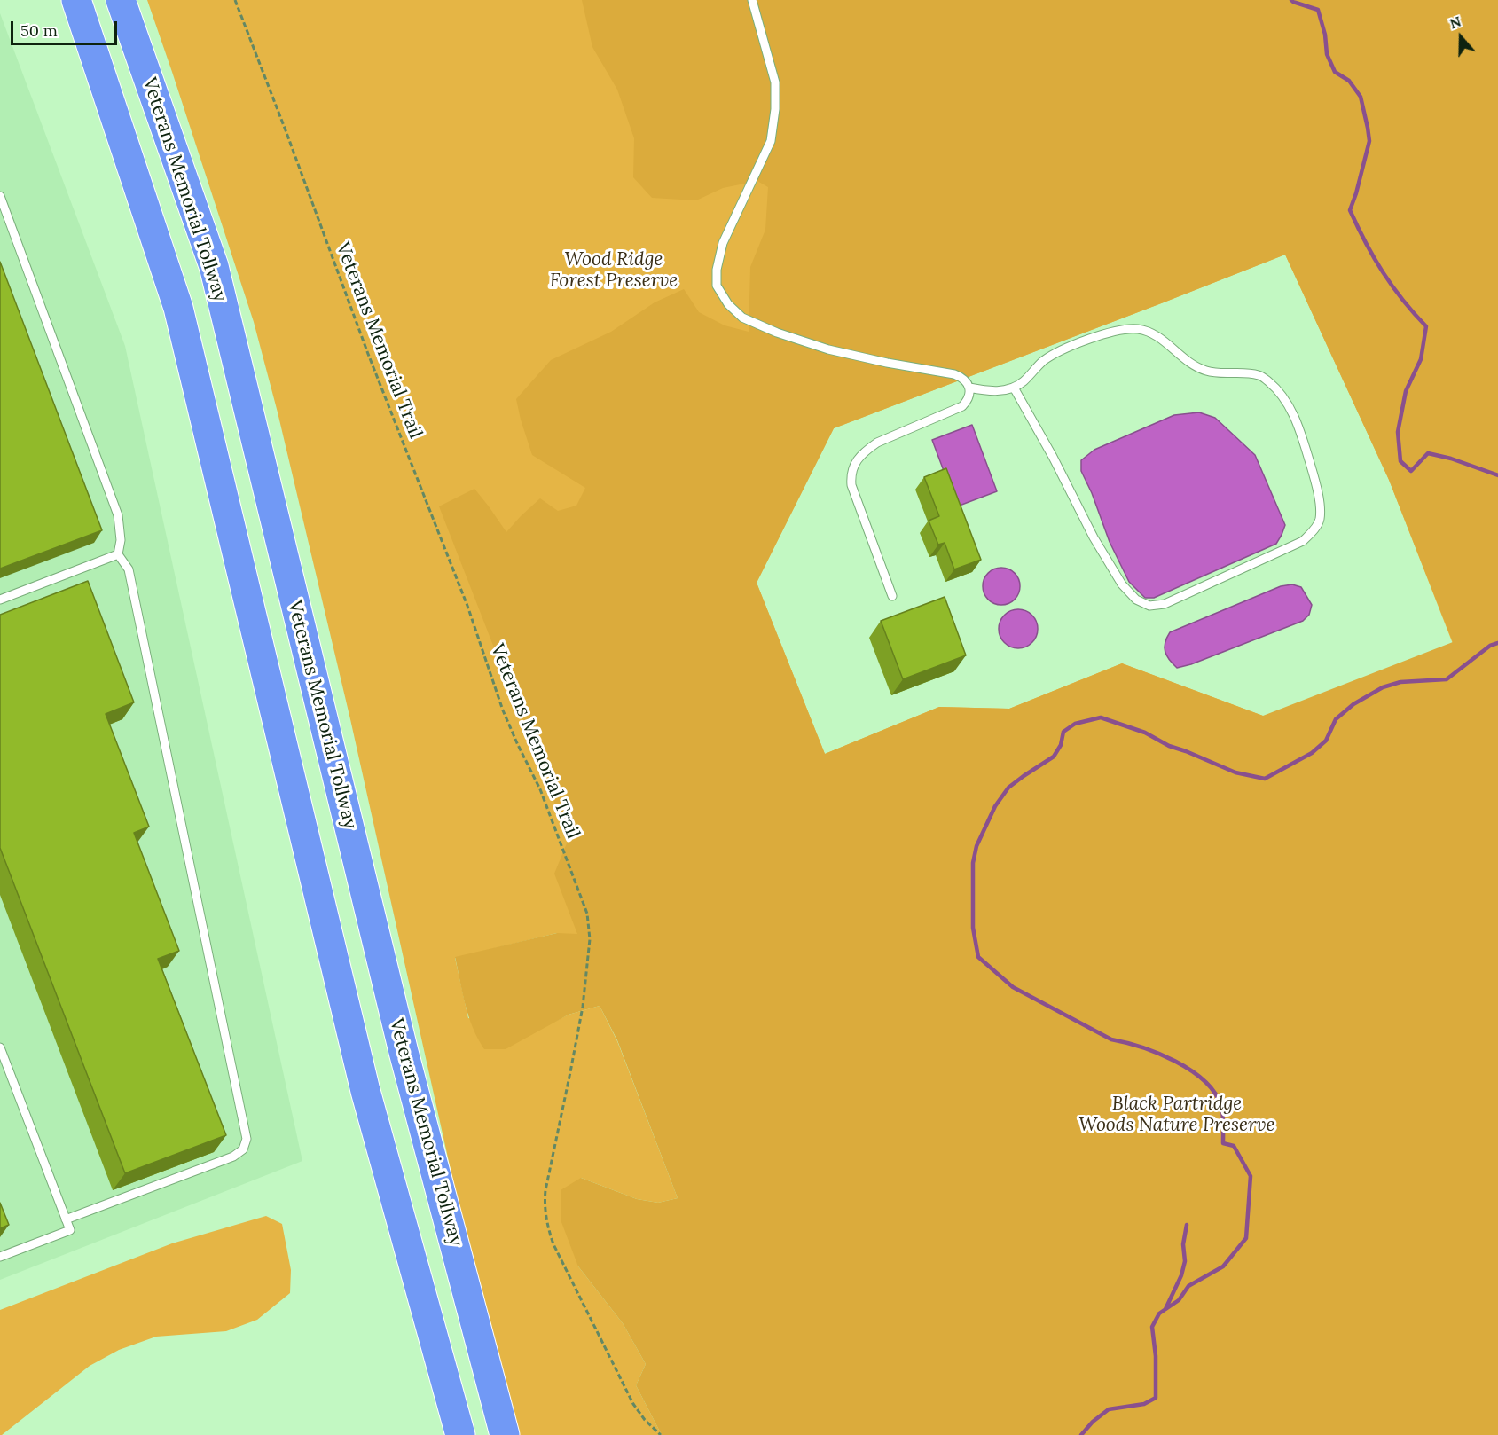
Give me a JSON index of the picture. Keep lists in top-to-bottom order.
{
  "streets": {
    "highway": ["Veterans Memorial Tollway"],
    "path": ["Veterans Memorial Trail"]
  },
  "parks": ["Wood Ridge Forest Preserve", "Black Partridge Woods Nature Preserve"],
  "scale_bar": "50 m",
  "north": "top"
}
